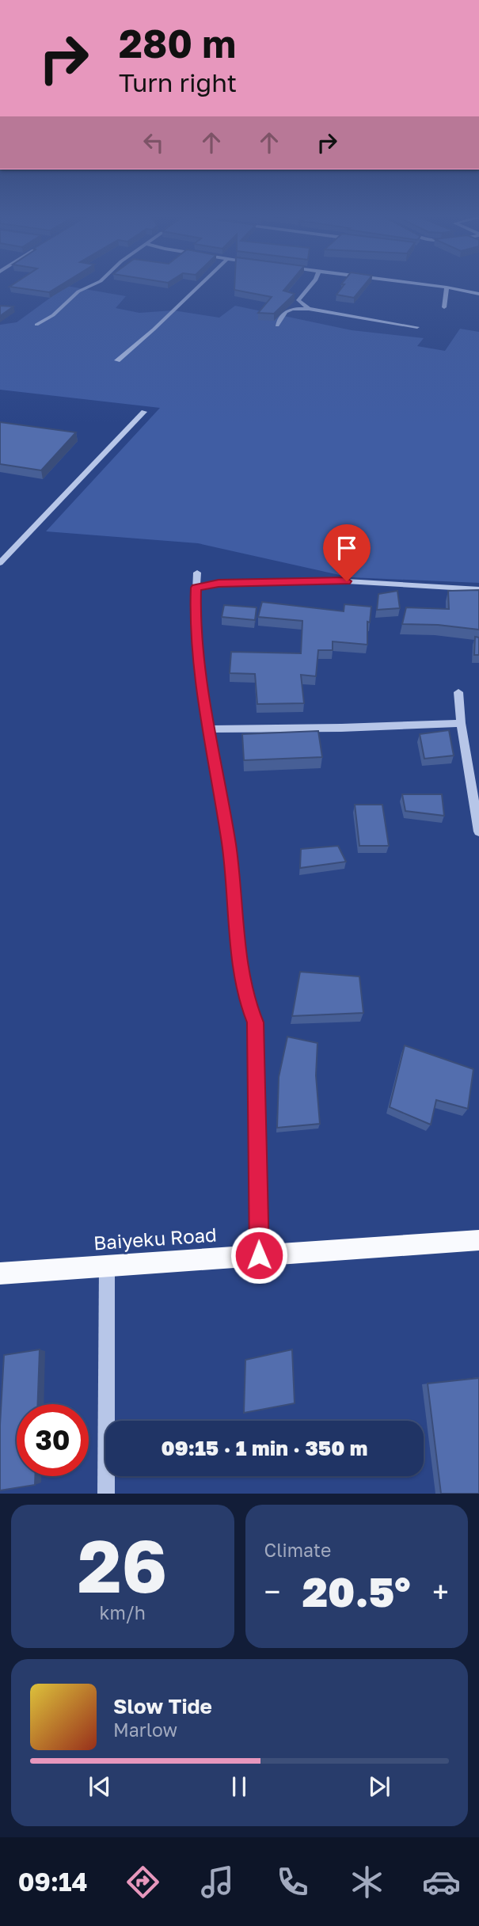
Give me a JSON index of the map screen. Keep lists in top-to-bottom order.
{
  "streets": {
    "main road": ["Baiyeku Road"]
  },
  "page": {
    "turn": ["280 m", "Turn right"],
    "limit": "30",
    "trip": "09:15 · 1 min · 350 m",
    "tile": [
      ["26", "km/h"],
      "Climate"
    ],
    "heat": ["−", "20.5°", "+"],
    "song": ["Slow Tide", "Marlow"],
    "tabs": "09:14"
  }
}
